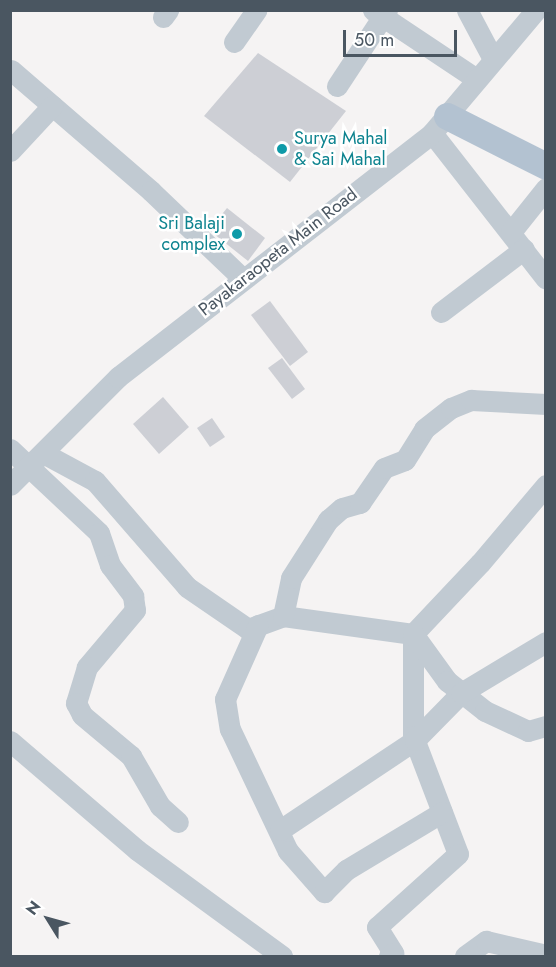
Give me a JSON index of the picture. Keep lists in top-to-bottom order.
{
  "streets": {
    "street": ["Payakaraopeta Main Road"]
  },
  "places": ["Surya Mahal & Sai Mahal", "Sri Balaji complex"],
  "scale_bar": "50 m",
  "north": "top left"
}
